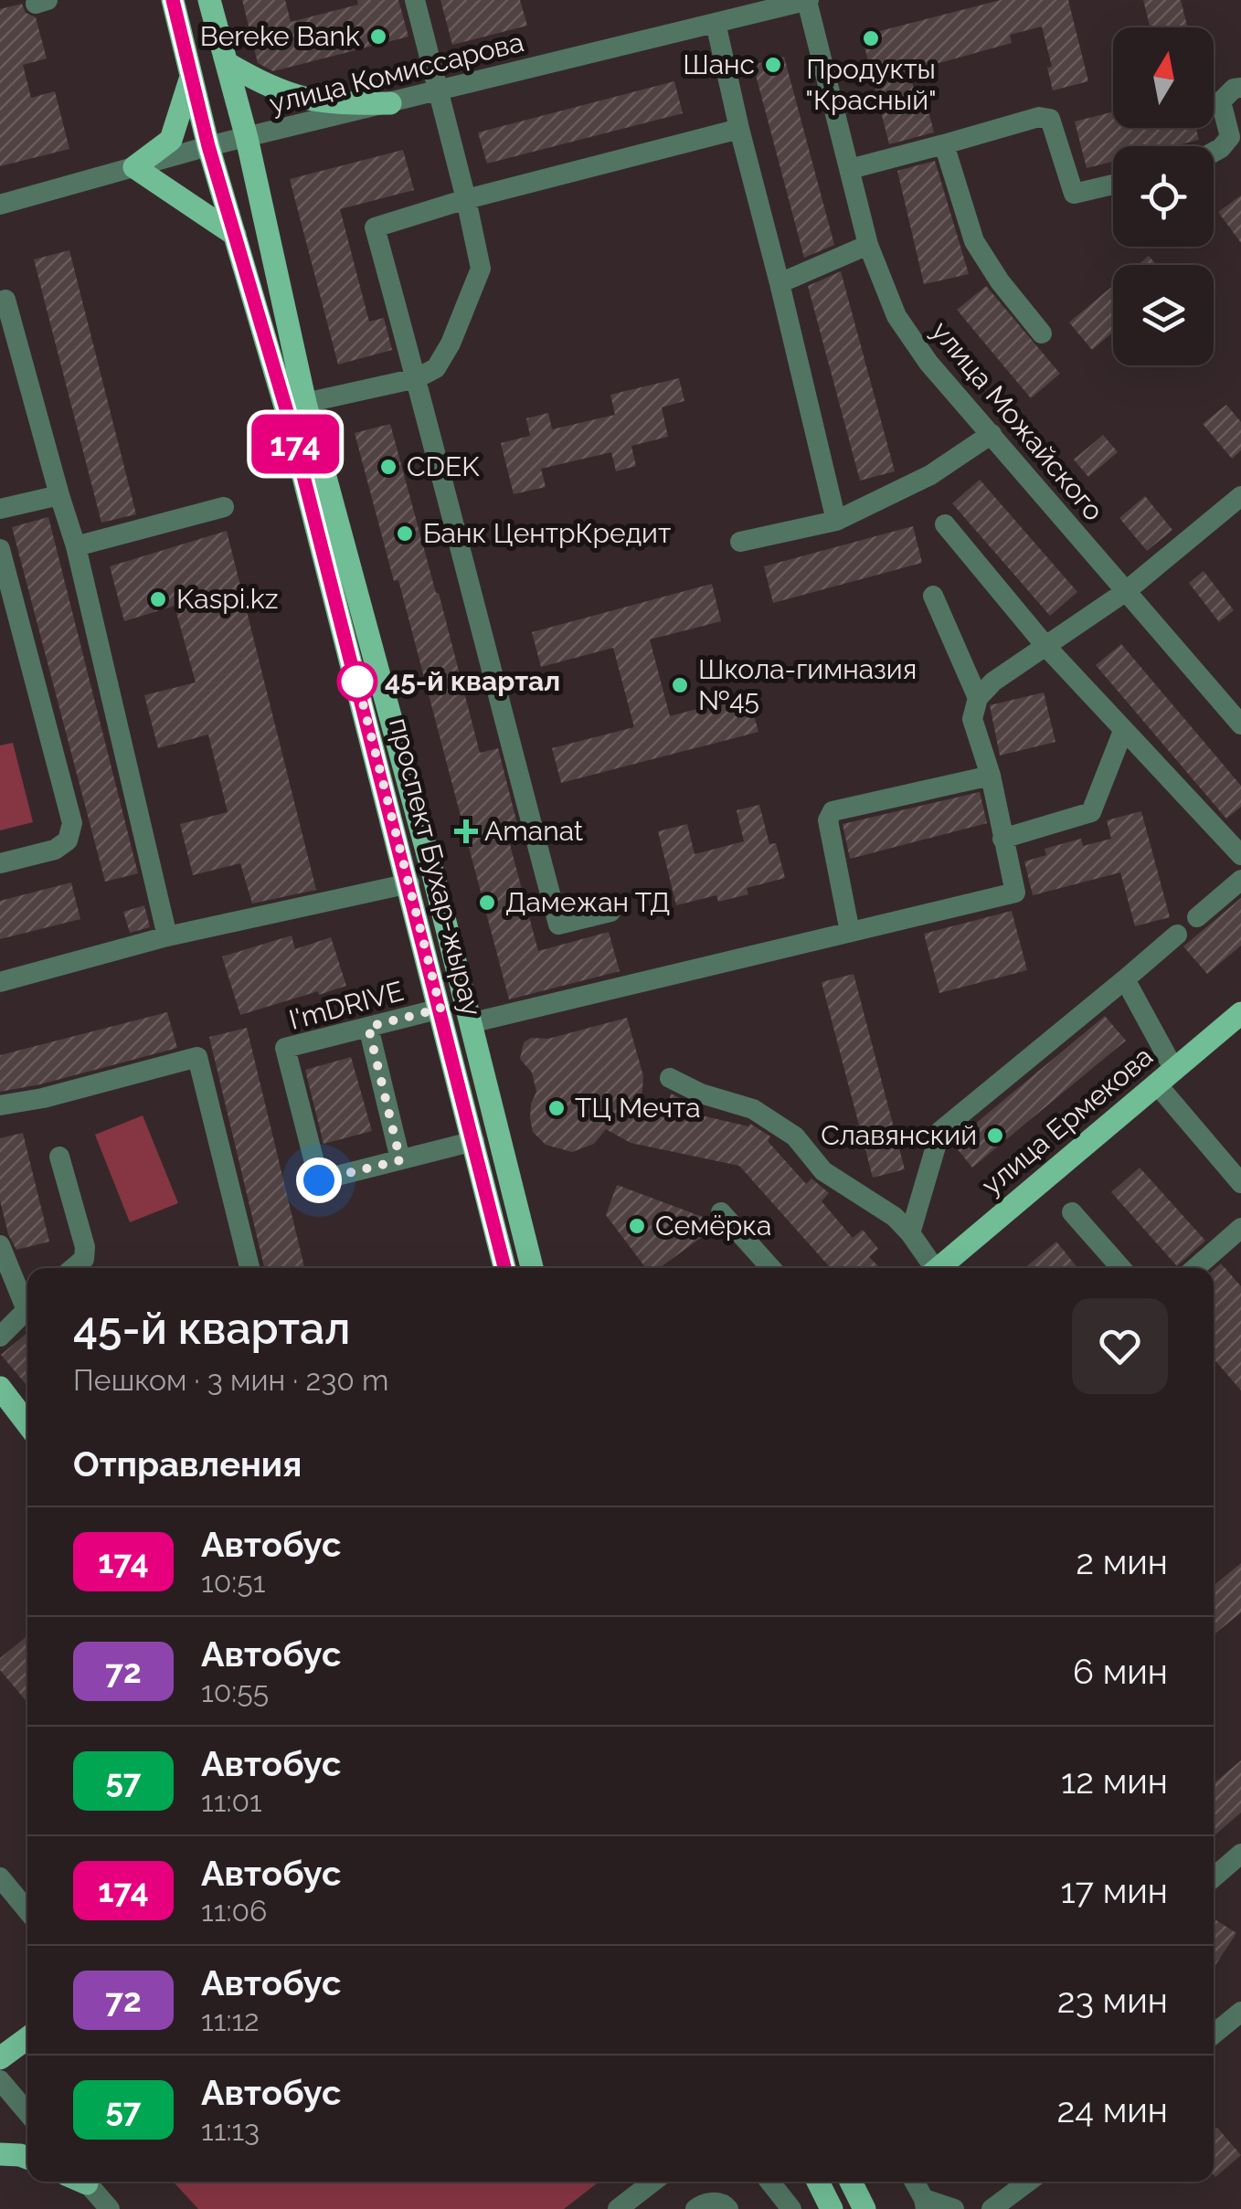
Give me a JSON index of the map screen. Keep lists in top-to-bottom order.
{
  "streets": {
    "main road": ["проспект Бухар-жырау", "улица Ермекова"],
    "street": ["улица Комиссарова", "улица Можайского", "I'mDRIVE"]
  },
  "crossings": [
    ["улица Комиссарова", "улица Можайского"],
    ["улица Комиссарова", "проспект Бухар-жырау"],
    ["проспект Бухар-жырау", "I'mDRIVE"]
  ],
  "places": {
    "other": [
      "Bereke Bank",
      "Продукты \"Красный\"",
      "Шанс",
      "CDEK",
      "Банк ЦентрКредит",
      "Kaspi.kz",
      "45-й квартал",
      "Школа-гимназия №45",
      "Дамежан ТД",
      "ТЦ Мечта",
      "Славянский",
      "Семёрка"
    ],
    "health": ["Amanat"]
  },
  "lines": ["bus line 174"],
  "north": "top",
  "page": {
    "on_map": "174",
    "heading": [
      ["45-й квартал", "Пешком · 3 мин · 230 m"],
      "Отправления"
    ],
    "list": [
      {
        "mark": "174",
        "name": "Автобус",
        "note": "10:51",
        "value": "2 мин"
      },
      {
        "mark": "72",
        "name": "Автобус",
        "note": "10:55",
        "value": "6 мин"
      },
      {
        "mark": "57",
        "name": "Автобус",
        "note": "11:01",
        "value": "12 мин"
      },
      {
        "mark": "174",
        "name": "Автобус",
        "note": "11:06",
        "value": "17 мин"
      },
      {
        "mark": "72",
        "name": "Автобус",
        "note": "11:12",
        "value": "23 мин"
      },
      {
        "mark": "57",
        "name": "Автобус",
        "note": "11:13",
        "value": "24 мин"
      }
    ]
  }
}
